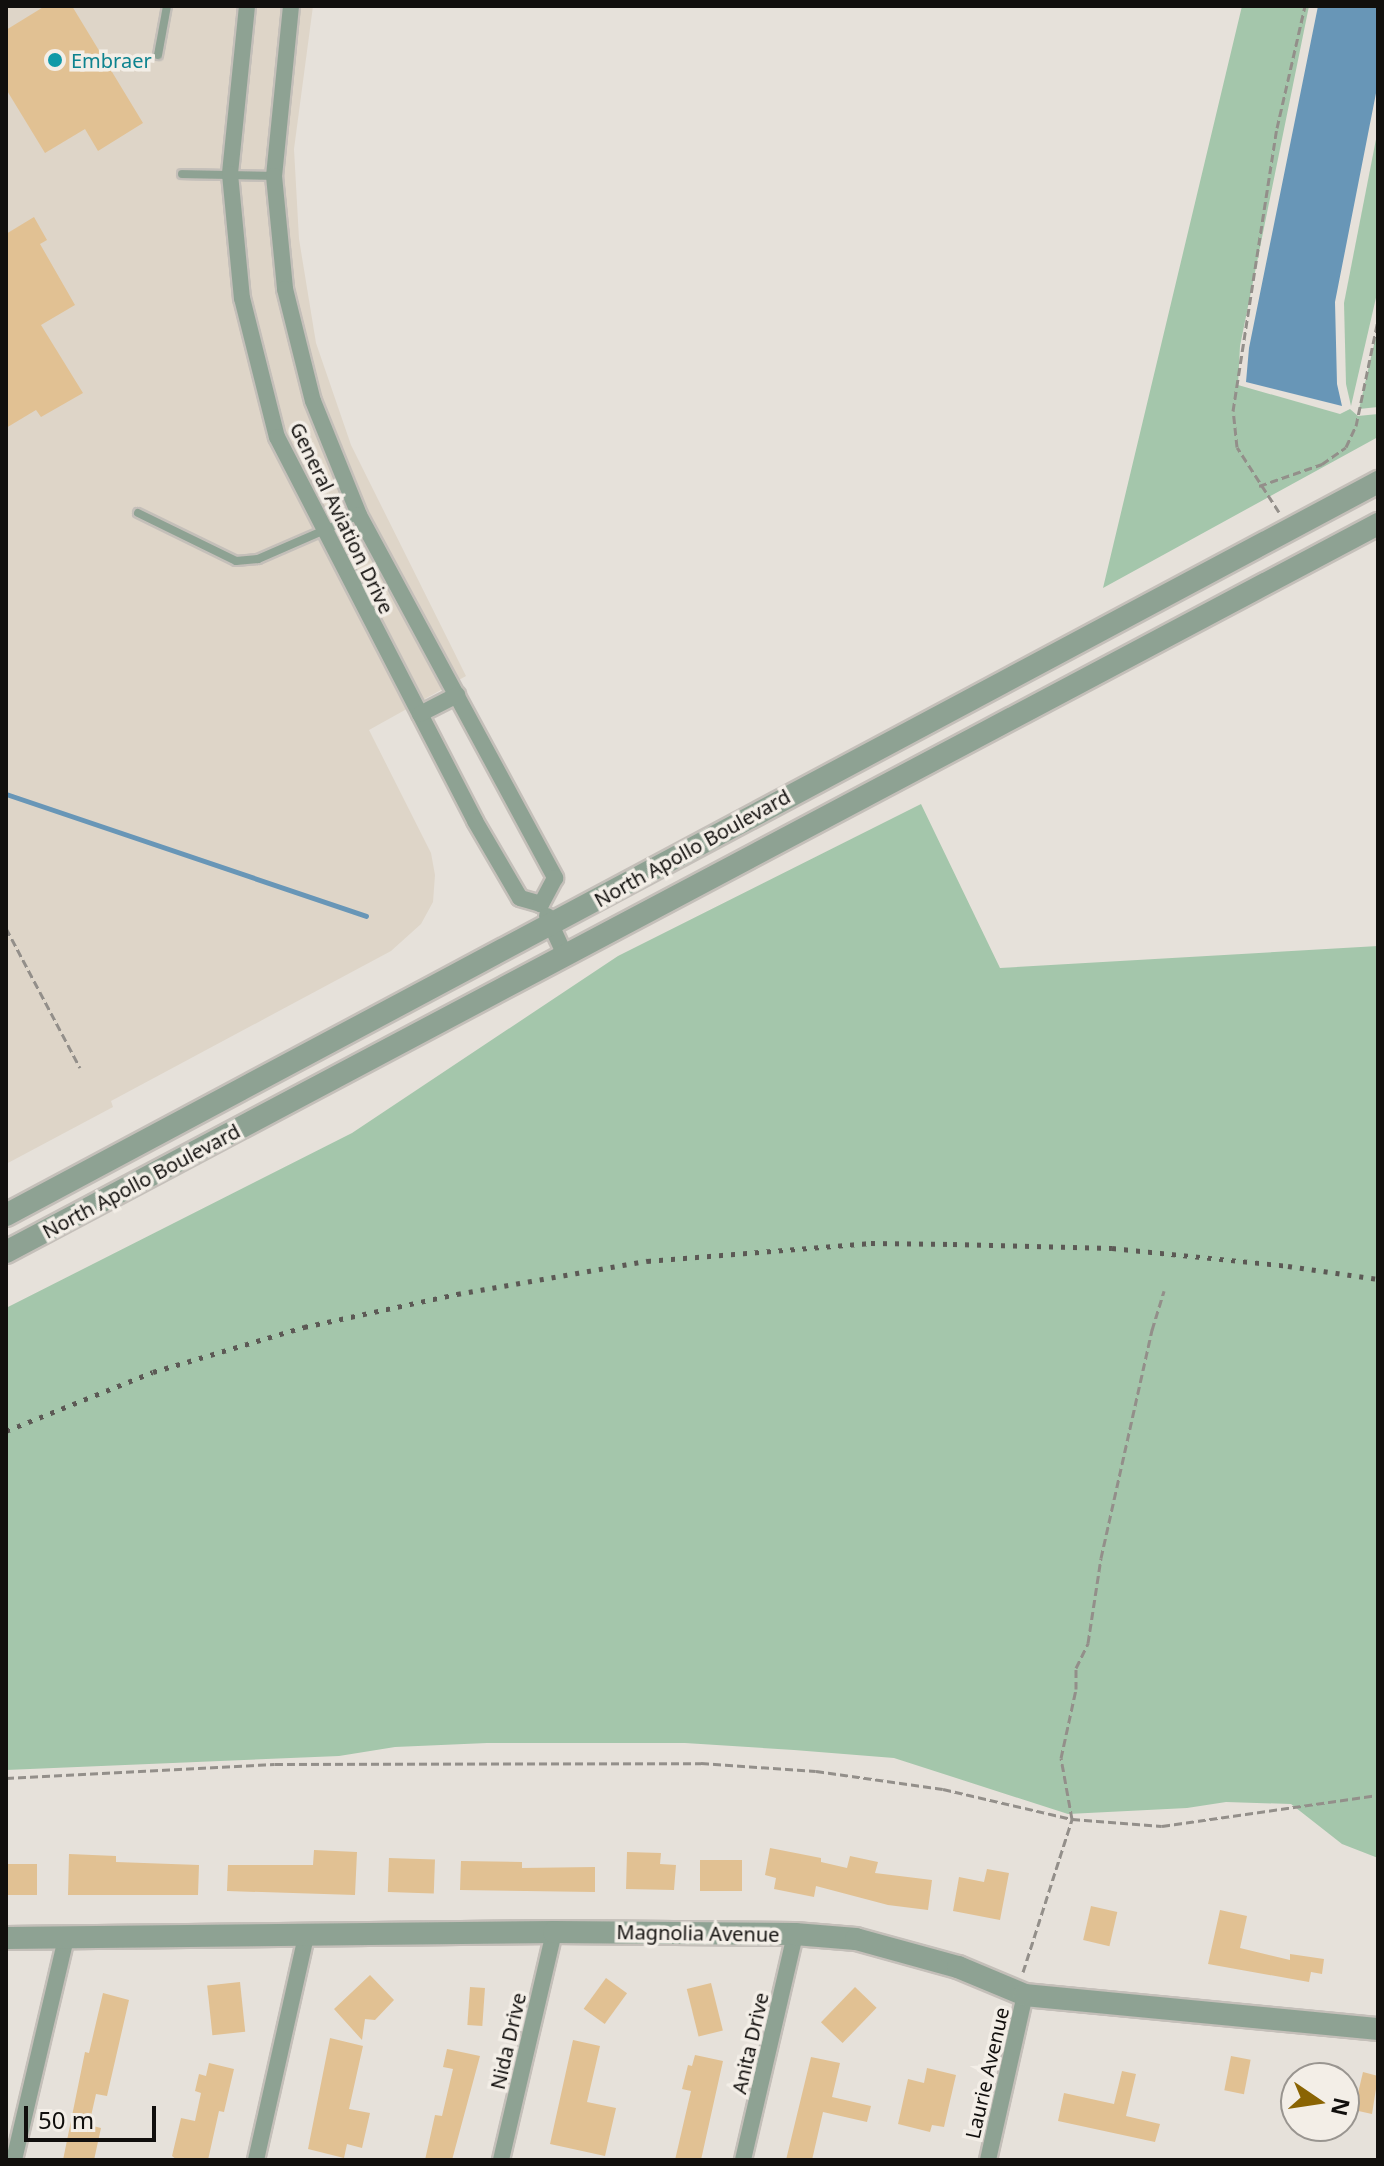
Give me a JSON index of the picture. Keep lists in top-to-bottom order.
{
  "streets": {
    "street": [
      "General Aviation Drive",
      "North Apollo Boulevard",
      "Magnolia Avenue",
      "Nida Drive",
      "Anita Drive",
      "Laurie Avenue"
    ]
  },
  "crossings": [
    ["General Aviation Drive", "North Apollo Boulevard"],
    ["Magnolia Avenue", "Nida Drive"],
    ["Magnolia Avenue", "Anita Drive"],
    ["Magnolia Avenue", "Laurie Avenue"]
  ],
  "places": ["Embraer"],
  "scale_bar": "50 m",
  "north": "right"
}
